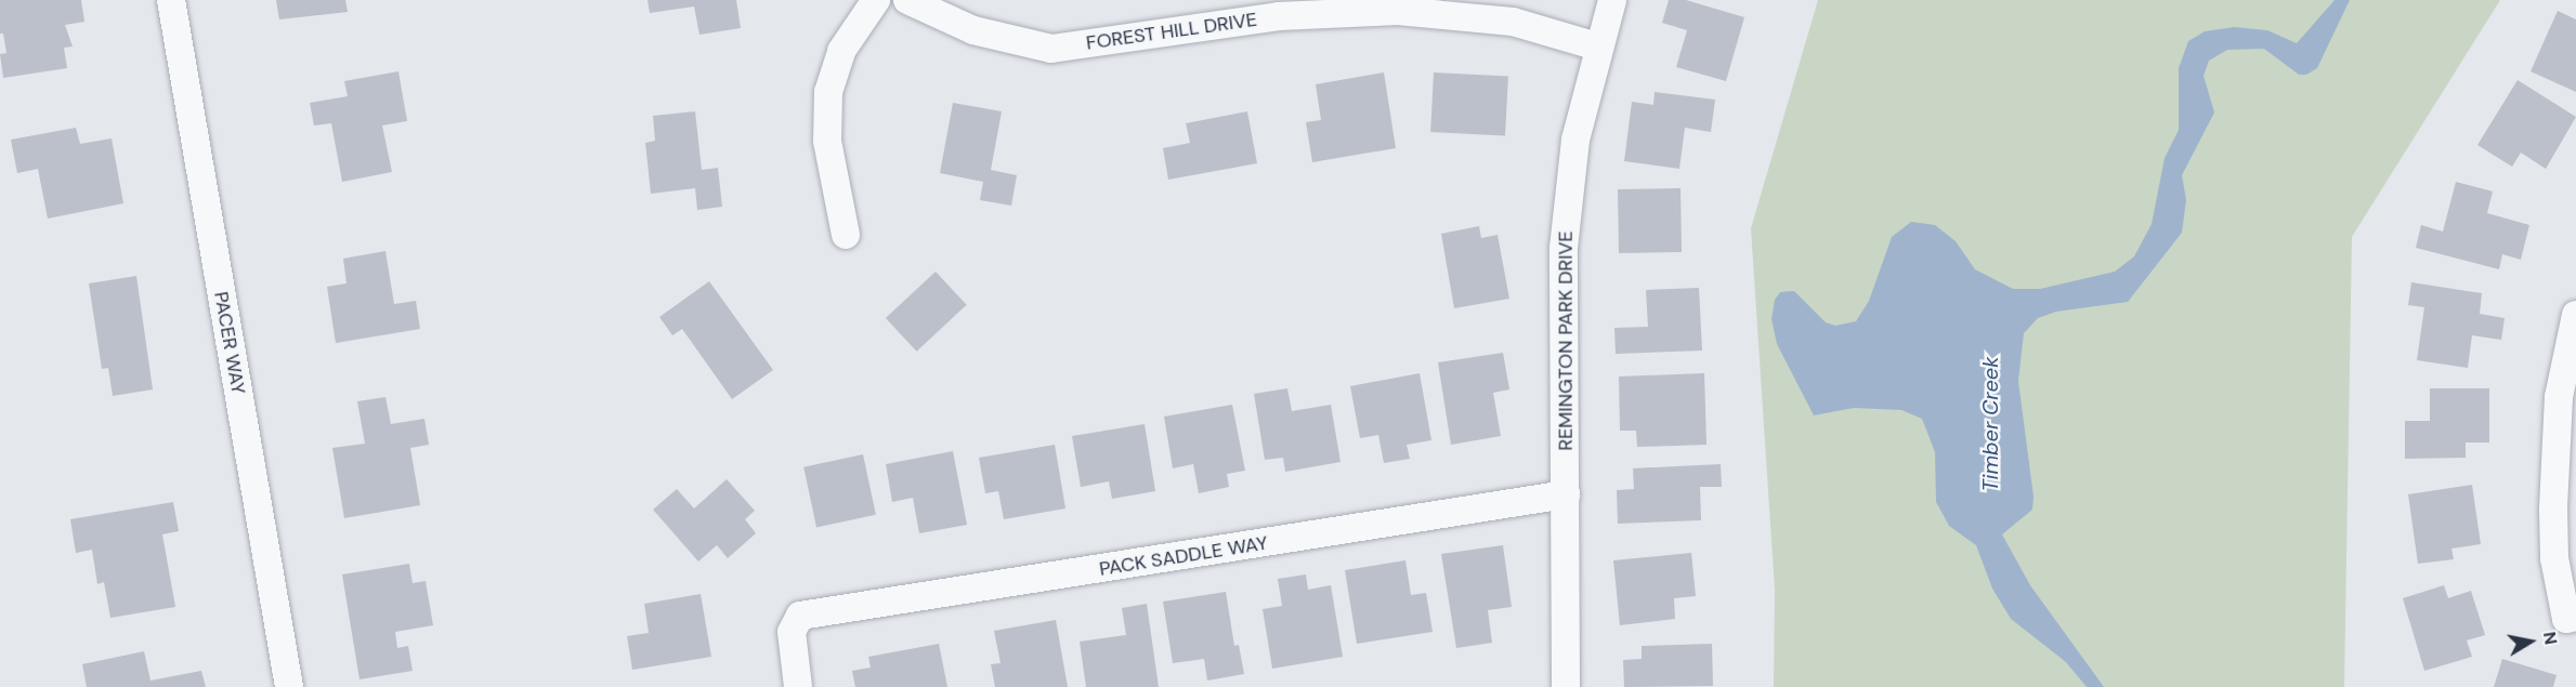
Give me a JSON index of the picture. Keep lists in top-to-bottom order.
{
  "streets": {
    "street": [
      "FOREST HILL DRIVE",
      "REMINGTON PARK DRIVE",
      "PACER WAY",
      "PACK SADDLE WAY"
    ]
  },
  "crossings": [
    ["FOREST HILL DRIVE", "REMINGTON PARK DRIVE"],
    ["REMINGTON PARK DRIVE", "PACK SADDLE WAY"]
  ],
  "water": ["Timber Creek"],
  "north": "right"
}
